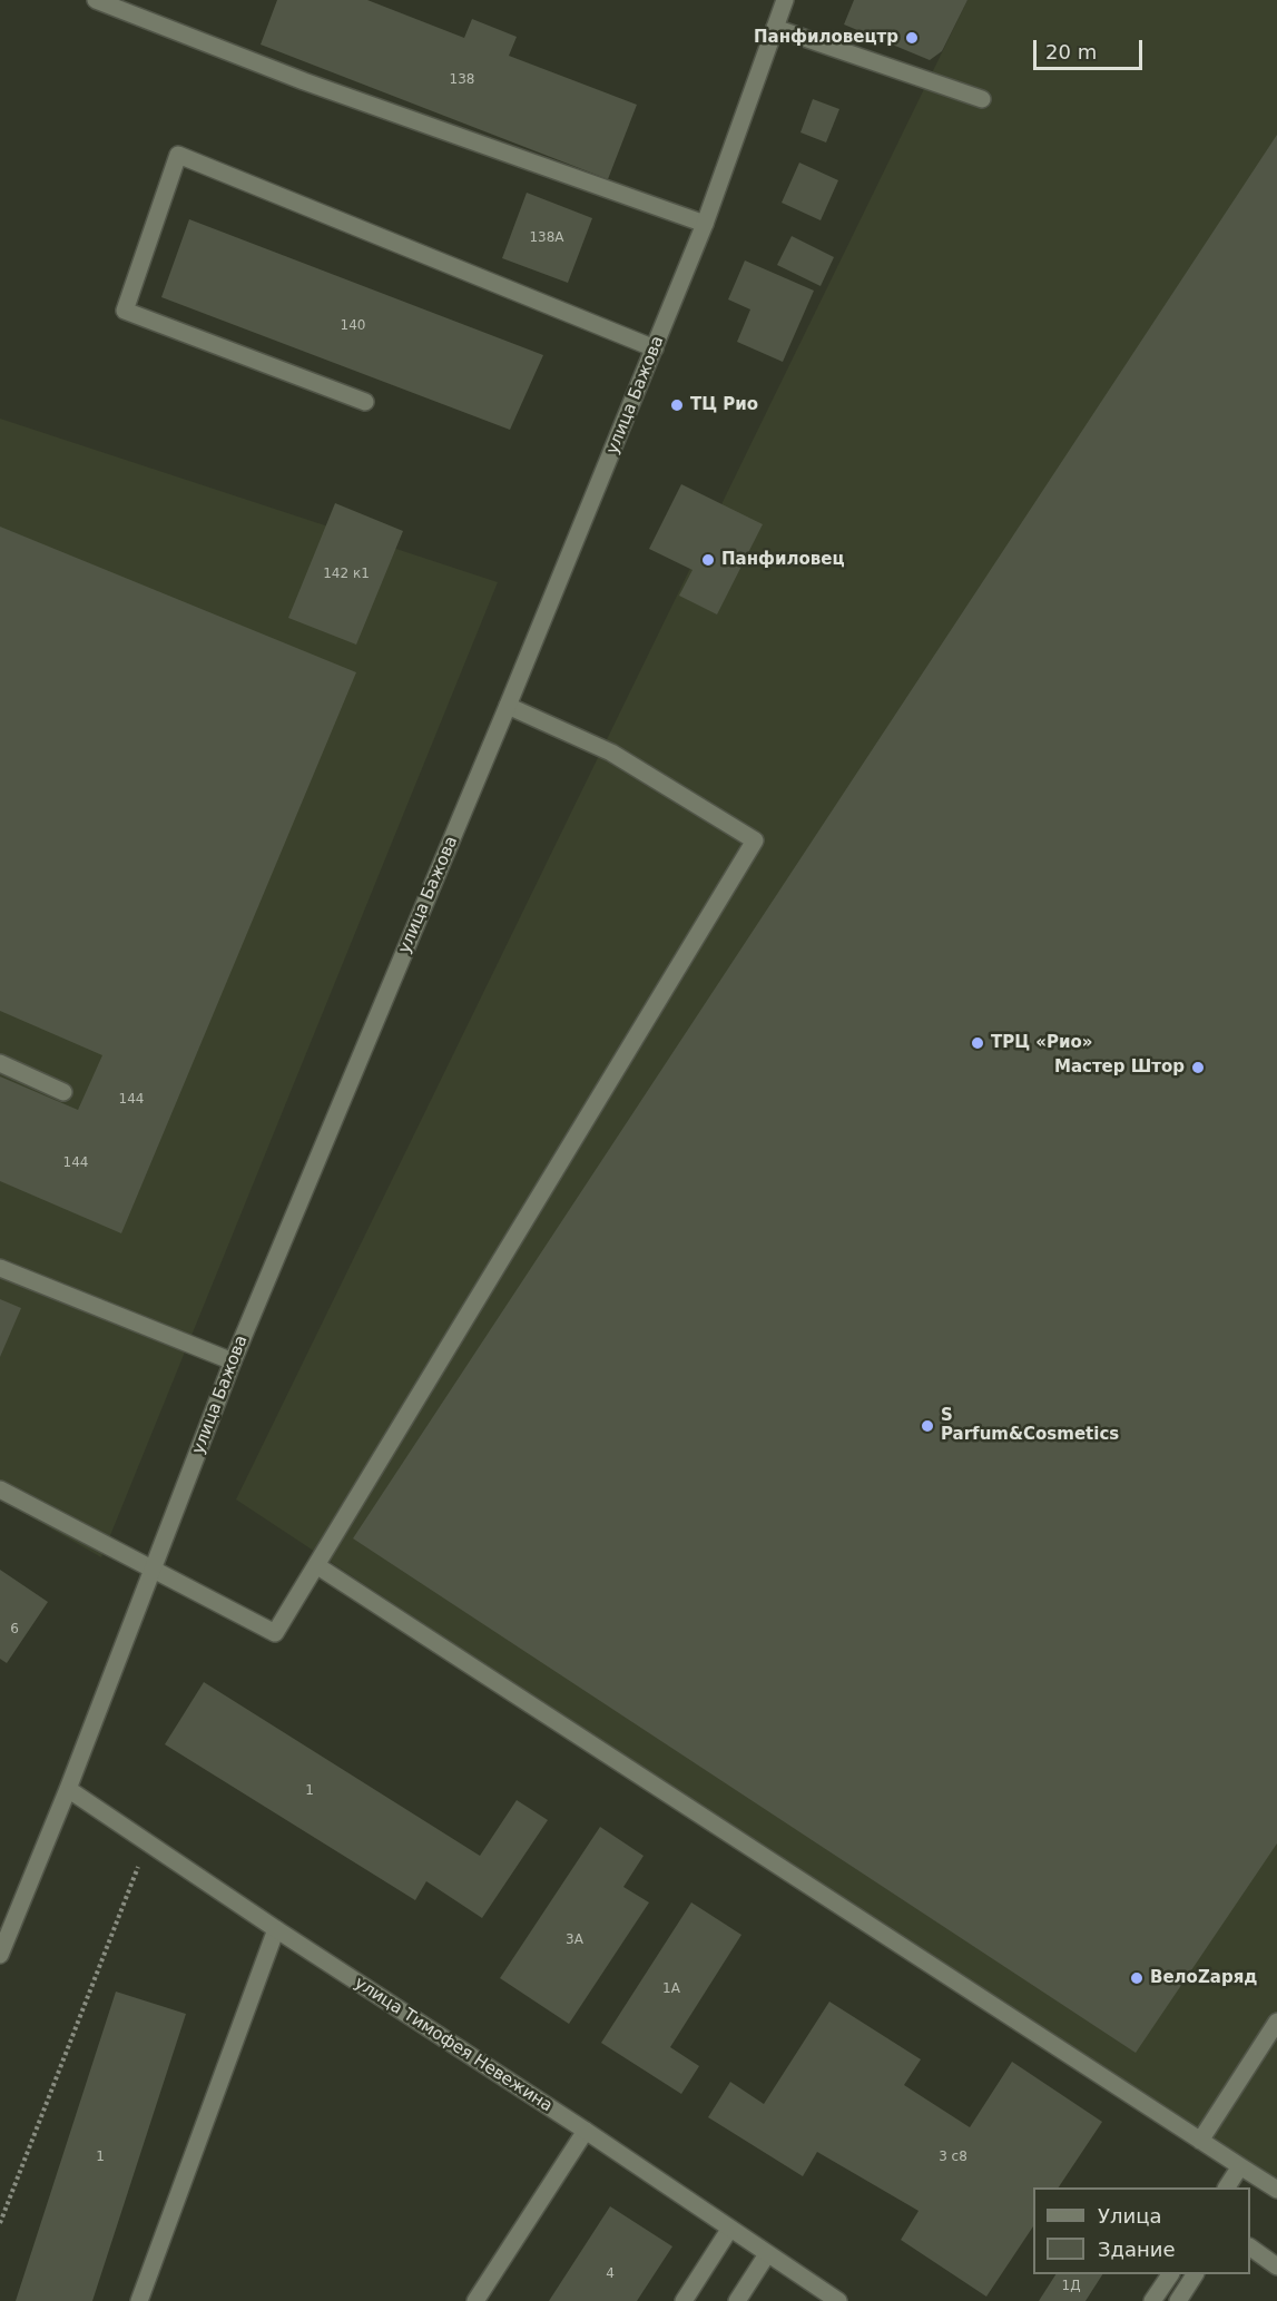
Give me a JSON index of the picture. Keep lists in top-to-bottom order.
{
  "streets": {
    "main road": ["улица Бажова", "улица Тимофея Невежина"]
  },
  "crossings": [
    ["улица Бажова", "улица Тимофея Невежина"]
  ],
  "places": [
    "Панфиловецтр",
    "ТЦ Рио",
    "Панфиловец",
    "ТРЦ «Рио»",
    "Мастер Штор",
    "S Parfum&Cosmetics",
    "ВелоZаряд"
  ],
  "house_numbers": [
    "138",
    "138А",
    "140",
    "142 к1",
    "144",
    "144",
    "6",
    "1",
    "3А",
    "1А",
    "1",
    "3 с8",
    "4",
    "1Д"
  ],
  "legend": ["Улица", "Здание"],
  "scale_bar": "20 m"
}
